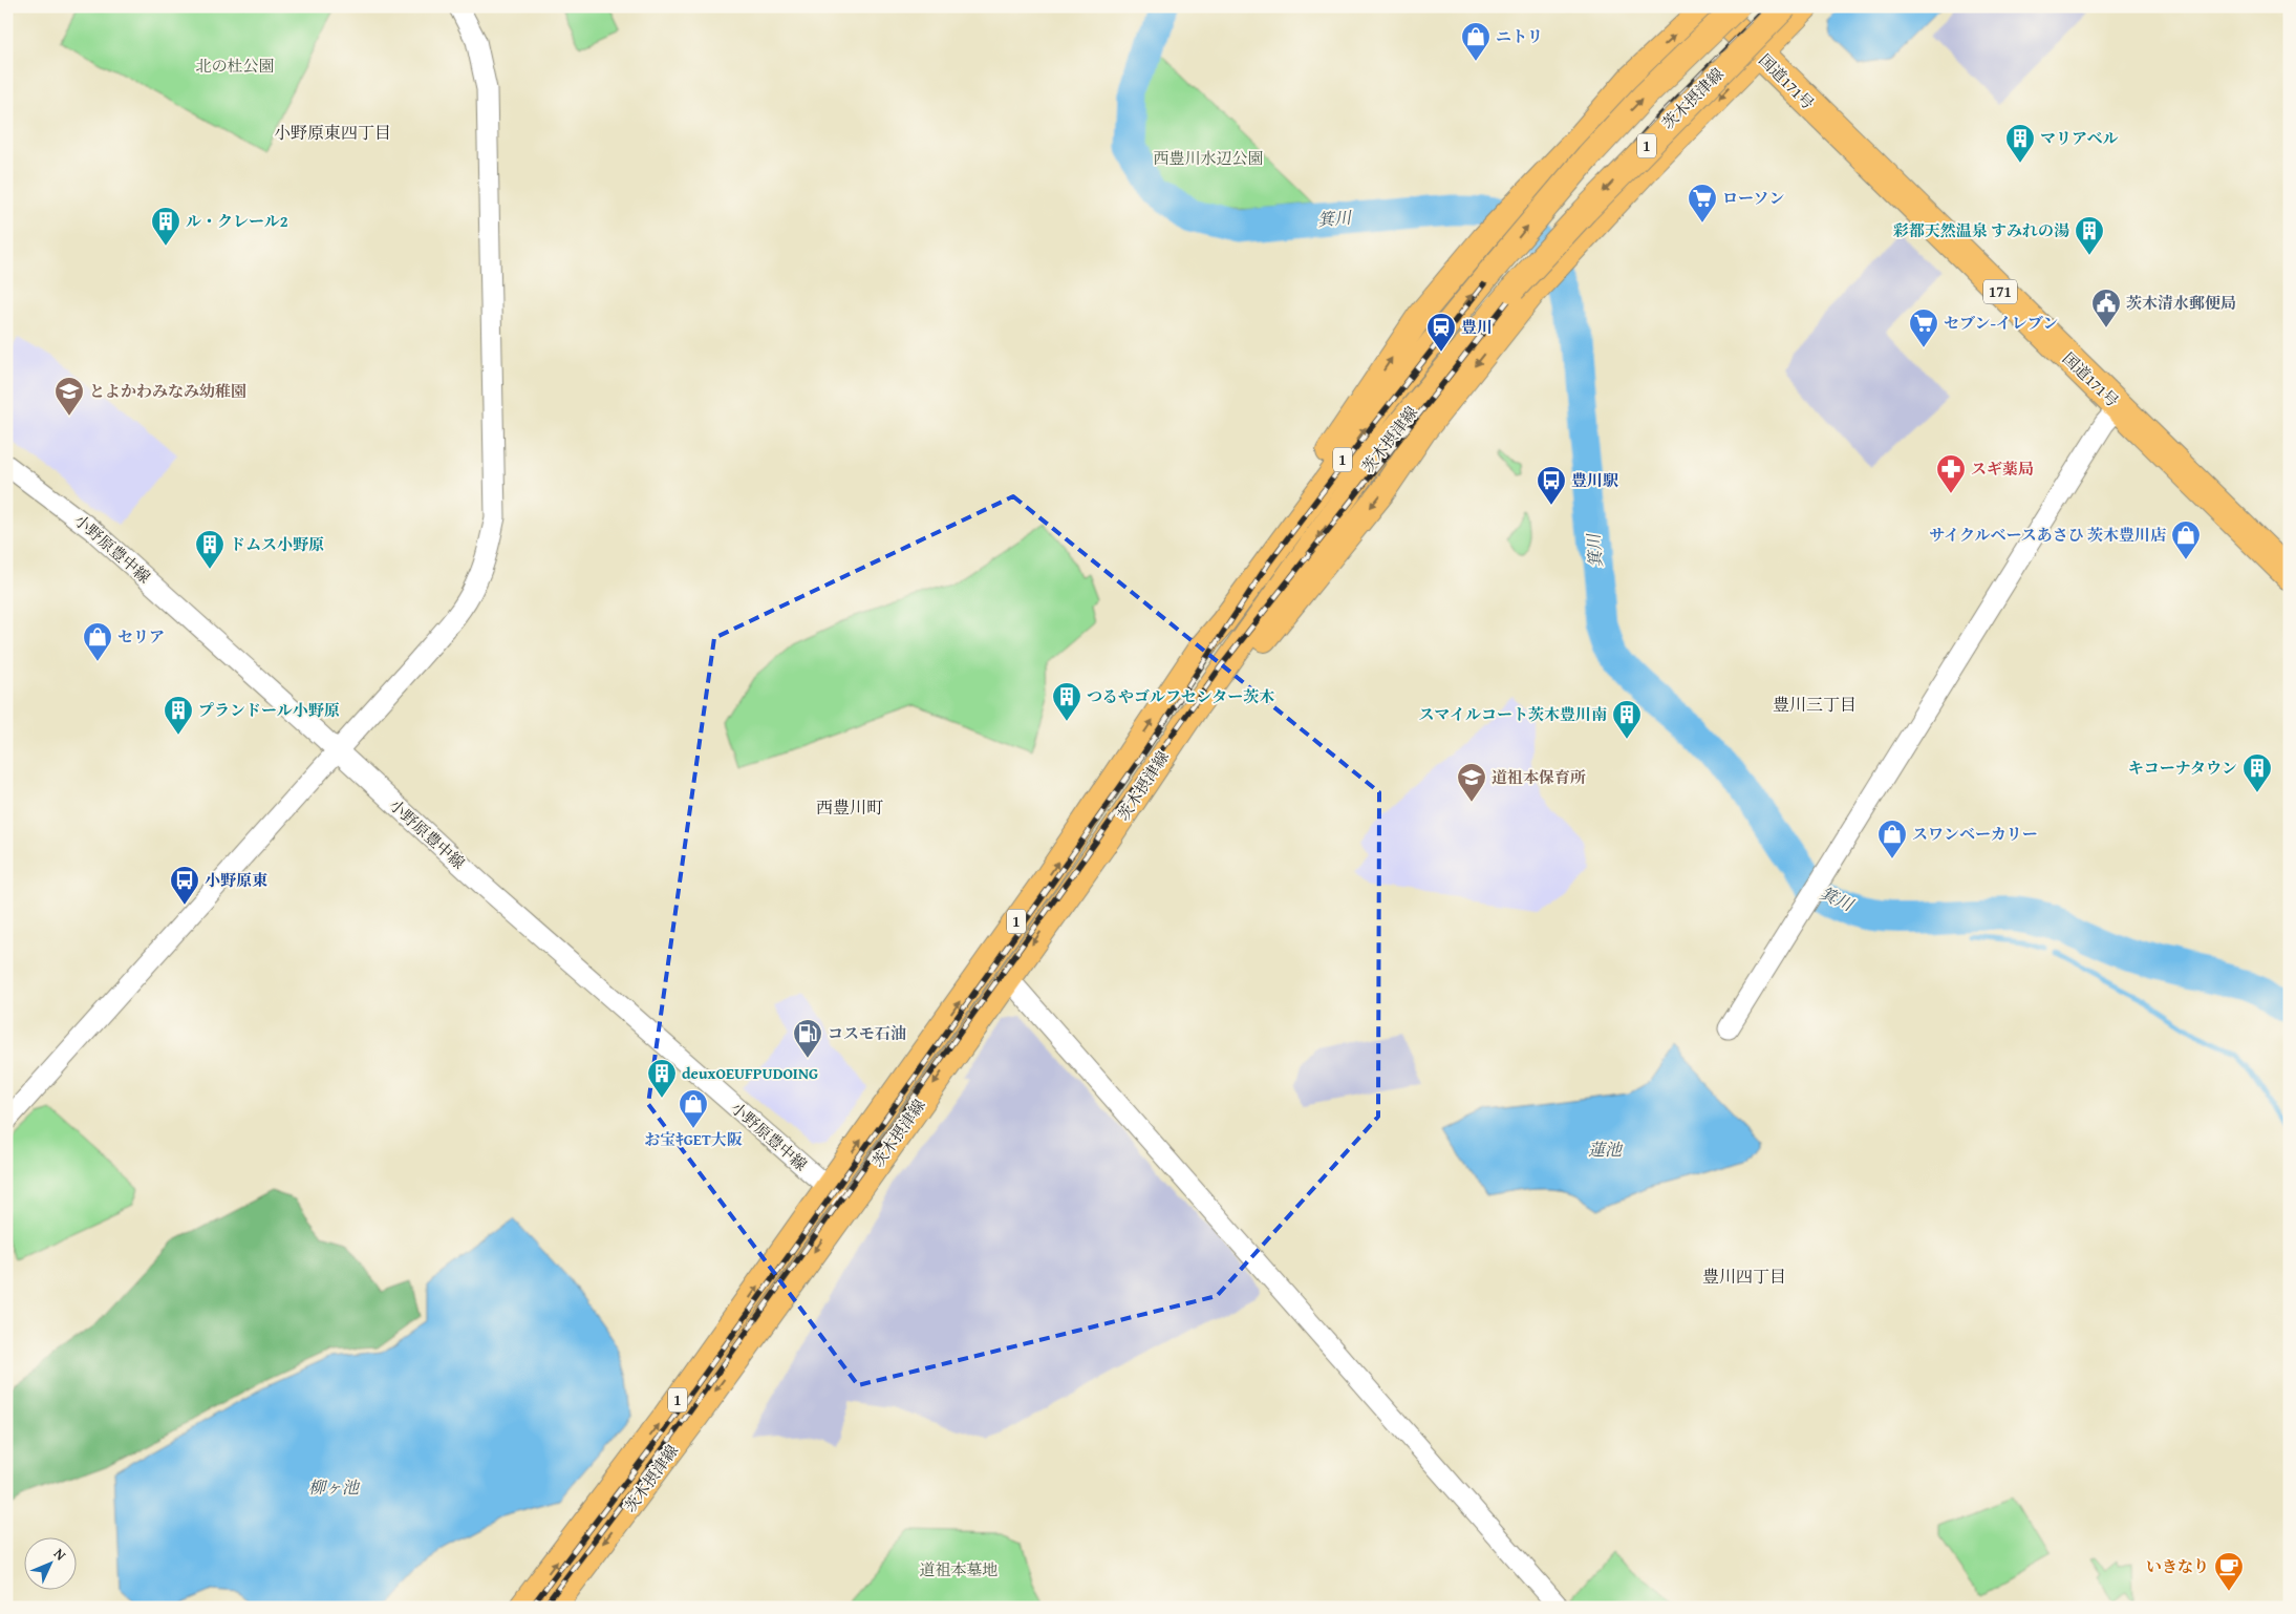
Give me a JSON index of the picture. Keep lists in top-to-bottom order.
{
  "streets": {
    "highway": ["国道171号", "171"],
    "main road": ["茨木摂津線", "1"],
    "street": ["小野原豊中線"]
  },
  "crossings": [
    ["国道171号", "1"],
    ["茨木摂津線", "1"],
    ["茨木摂津線", "小野原豊中線"]
  ],
  "districts": [
    "小野原東四丁目",
    "豊川三丁目",
    "西豊川町",
    "豊川四丁目"
  ],
  "water": ["箕川", "蓮池", "柳ヶ池"],
  "parks": ["北の杜公園", "西豊川水辺公園", "道祖本墓地"],
  "places": {
    "shop": [
      "ニトリ",
      "サイクルベースあさひ 茨木豊川店",
      "セリア",
      "スワンベーカリー",
      "お宝ｷGET大阪"
    ],
    "building": [
      "マリアベル",
      "ル・クレール2",
      "彩都天然温泉 すみれの湯",
      "ドムス小野原",
      "つるやゴルフセンター茨木",
      "プランドール小野原",
      "スマイルコート茨木豊川南",
      "キコーナタウン",
      "deuxOEUFPUDOING"
    ],
    "supermarket": ["ローソン", "セブン-イレブン"],
    "public building": ["茨木清水郵便局"],
    "station": ["豊川"],
    "school or university": ["とよかわみなみ幼稚園", "道祖本保育所"],
    "pharmacy": ["スギ薬局"],
    "bus stop": ["豊川駅", "小野原東"],
    "fuel station": ["コスモ石油"],
    "cafe": ["いきなり"]
  },
  "north": "top right"
}
